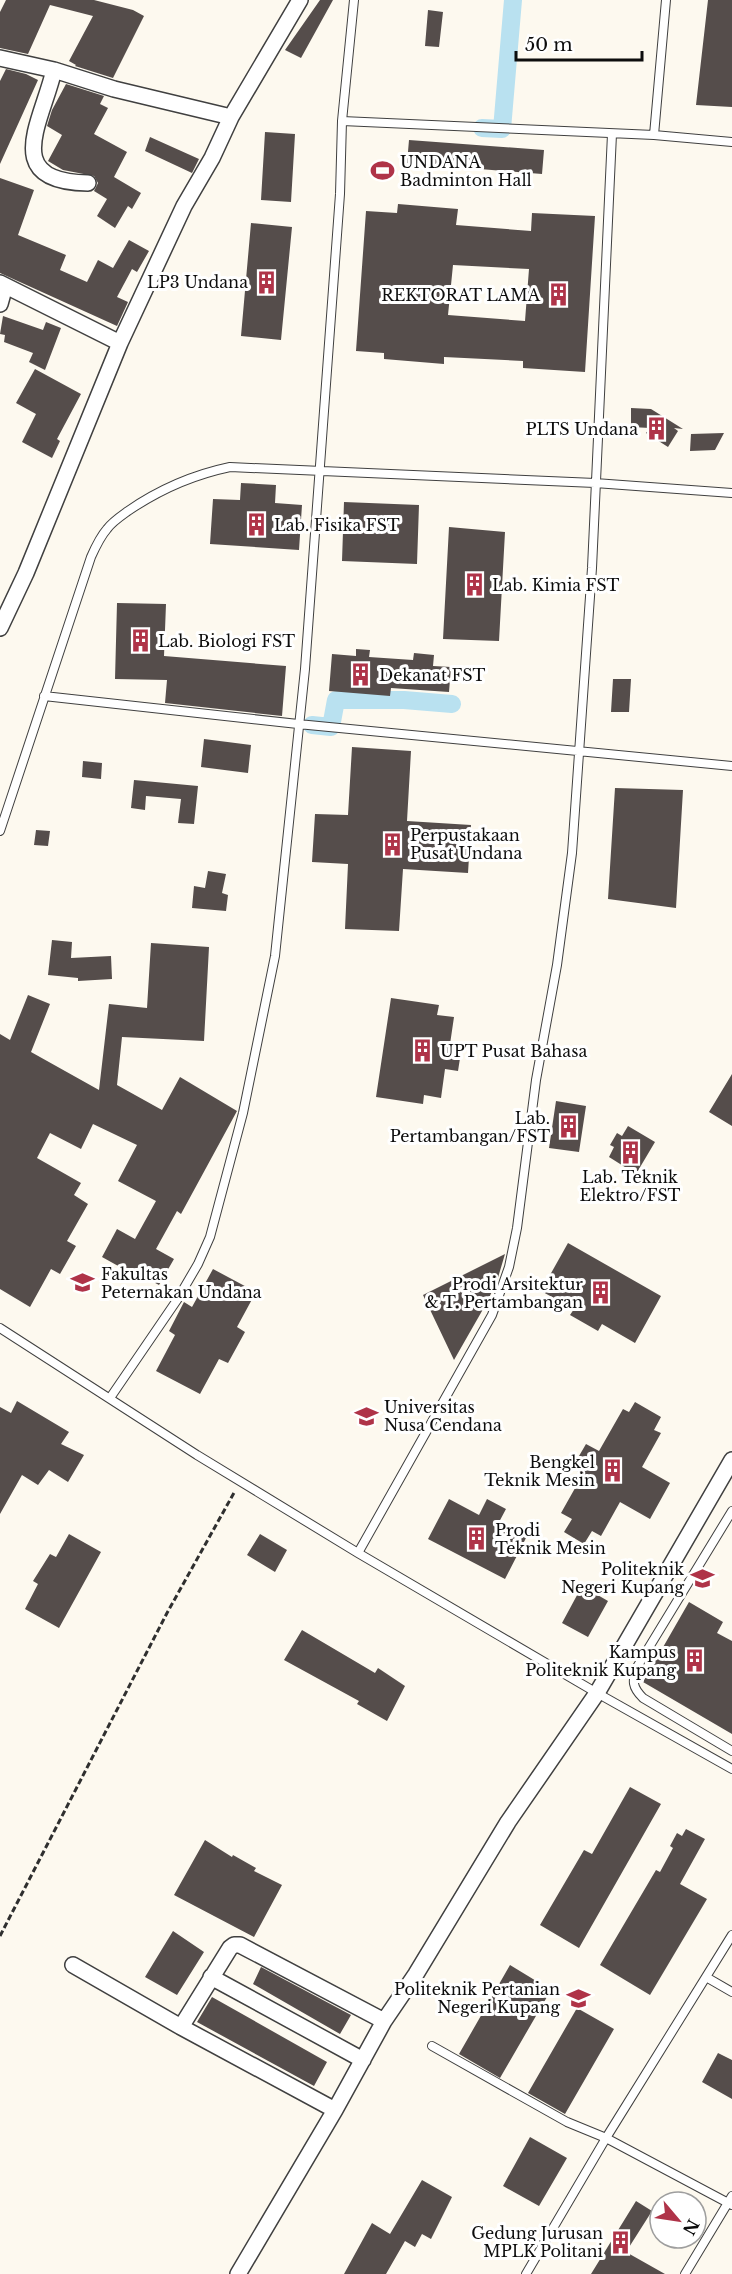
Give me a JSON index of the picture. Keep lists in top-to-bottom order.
{
  "places": {
    "sports": ["UNDANA Badminton Hall"],
    "building": [
      "LP3 Undana",
      "REKTORAT LAMA",
      "PLTS Undana",
      "Lab. Fisika FST",
      "Lab. Kimia FST",
      "Lab. Biologi FST",
      "Dekanat FST",
      "Perpustakaan Pusat Undana",
      "UPT Pusat Bahasa",
      "Lab. Pertambangan/FST",
      "Lab. Teknik Elektro/FST",
      "Prodi Arsitektur & T. Pertambangan",
      "Bengkel Teknik Mesin",
      "Prodi Teknik Mesin",
      "Kampus Politeknik Kupang",
      "Gedung Jurusan MPLK Politani"
    ],
    "school or university": [
      "Fakultas Peternakan Undana",
      "Universitas Nusa Cendana",
      "Politeknik Negeri Kupang",
      "Politeknik Pertanian Negeri Kupang"
    ]
  },
  "scale_bar": "50 m",
  "north": "bottom right"
}
